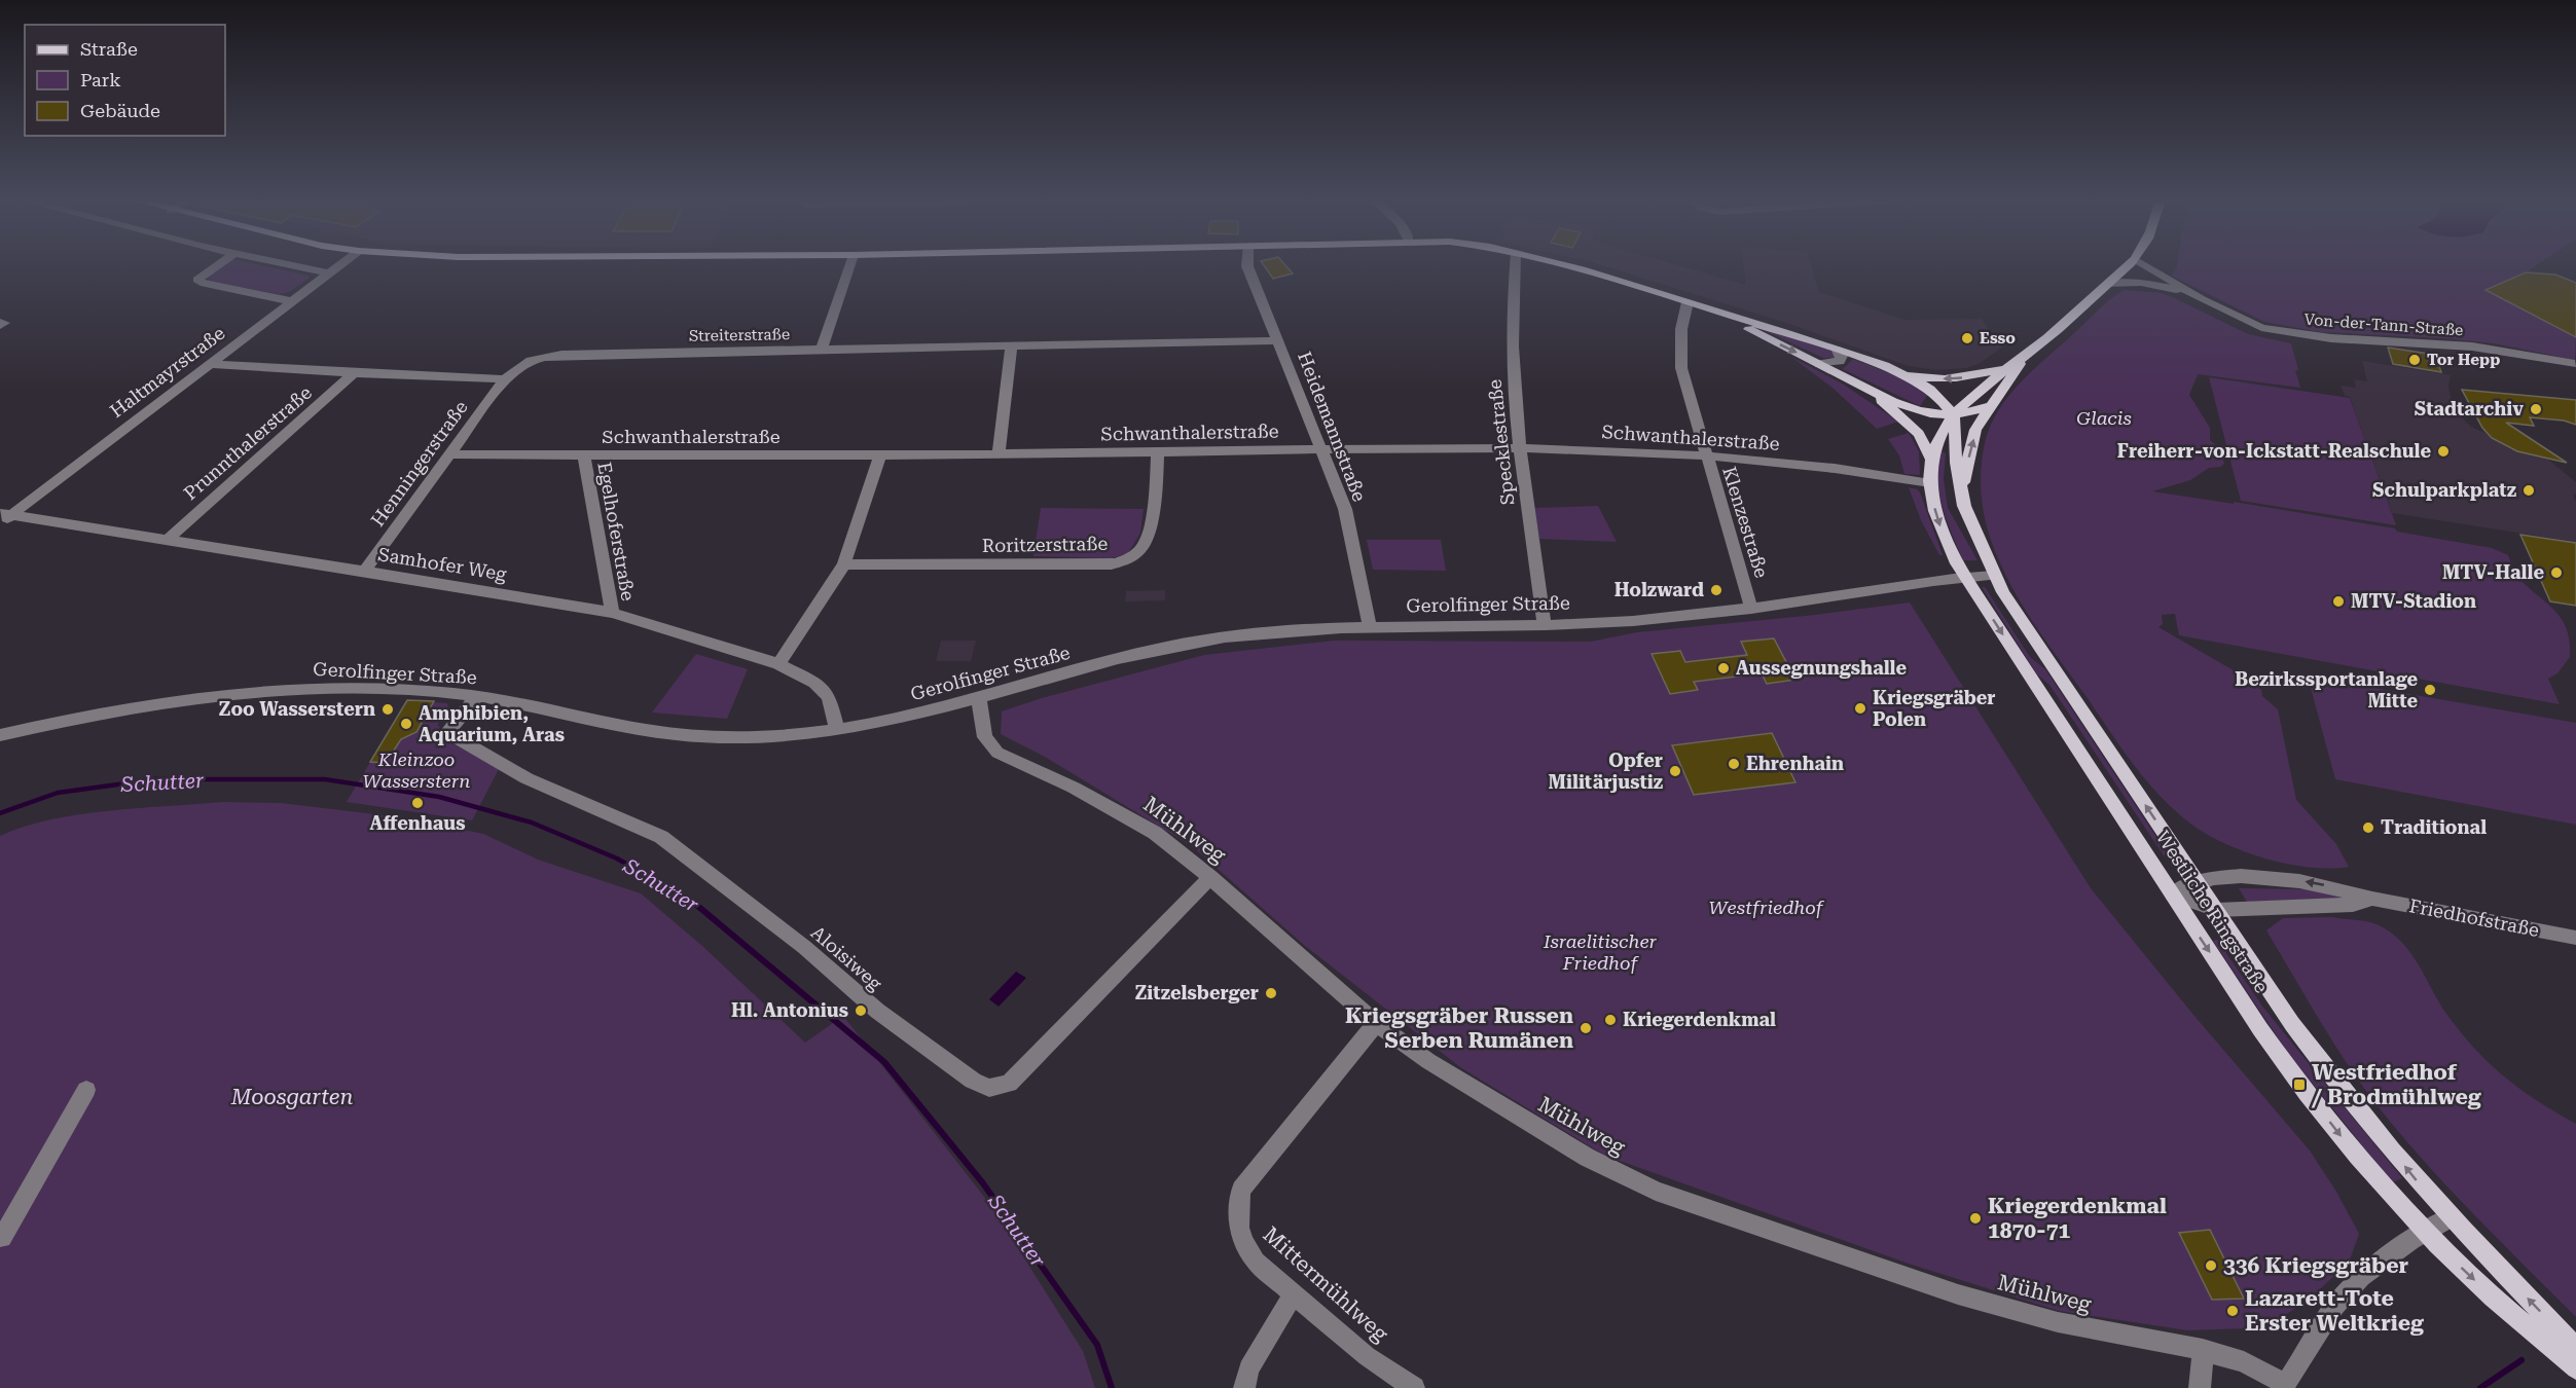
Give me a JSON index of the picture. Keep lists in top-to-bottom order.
{
  "streets": {
    "main road": ["Westliche Ringstraße"],
    "street": [
      "Von-der-Tann-Straße",
      "Streiterstraße",
      "Haltmayrstraße",
      "Heidemannstraße",
      "Schwanthalerstraße",
      "Specklestraße",
      "Prunnthalerstraße",
      "Henningerstraße",
      "Klenzestraße",
      "Egelhoferstraße",
      "Roritzerstraße",
      "Samhofer Weg",
      "Gerolfinger Straße",
      "Mühlweg",
      "Friedhofstraße",
      "Aloisiweg",
      "Mittermühlweg"
    ]
  },
  "crossings": [
    ["Von-der-Tann-Straße", "Westliche Ringstraße"],
    ["Streiterstraße", "Heidemannstraße"],
    ["Streiterstraße", "Henningerstraße"],
    ["Haltmayrstraße", "Samhofer Weg"],
    ["Heidemannstraße", "Schwanthalerstraße"],
    ["Heidemannstraße", "Gerolfinger Straße"],
    ["Schwanthalerstraße", "Specklestraße"],
    ["Schwanthalerstraße", "Henningerstraße"],
    ["Schwanthalerstraße", "Klenzestraße"],
    ["Schwanthalerstraße", "Egelhoferstraße"],
    ["Schwanthalerstraße", "Roritzerstraße"],
    ["Schwanthalerstraße", "Westliche Ringstraße"],
    ["Specklestraße", "Gerolfinger Straße"],
    ["Prunnthalerstraße", "Samhofer Weg"],
    ["Henningerstraße", "Samhofer Weg"],
    ["Klenzestraße", "Gerolfinger Straße"],
    ["Egelhoferstraße", "Samhofer Weg"],
    ["Samhofer Weg", "Gerolfinger Straße"],
    ["Gerolfinger Straße", "Mühlweg"],
    ["Gerolfinger Straße", "Westliche Ringstraße"],
    ["Gerolfinger Straße", "Aloisiweg"],
    ["Mühlweg", "Aloisiweg"],
    ["Mühlweg", "Mittermühlweg"],
    ["Westliche Ringstraße", "Friedhofstraße"]
  ],
  "water": ["Schutter"],
  "parks": [
    "Glacis",
    "Kleinzoo Wasserstern",
    "Westfriedhof",
    "Israelitischer Friedhof",
    "Moosgarten"
  ],
  "places": {
    "other": [
      "Esso",
      "Tor Hepp",
      "Stadtarchiv",
      "Freiherr-von-Ickstatt-Realschule",
      "Schulparkplatz",
      "MTV-Halle",
      "Holzward",
      "MTV-Stadion",
      "Aussegnungshalle",
      "Bezirkssportanlage Mitte",
      "Kriegsgräber Polen",
      "Zoo Wasserstern",
      "Amphibien, Aquarium, Aras",
      "Ehrenhain",
      "Opfer Militärjustiz",
      "Affenhaus",
      "Traditional",
      "Zitzelsberger",
      "Hl. Antonius",
      "Kriegerdenkmal",
      "Kriegsgräber Russen Serben Rumänen",
      "Kriegerdenkmal 1870-71",
      "336 Kriegsgräber",
      "Lazarett-Tote Erster Weltkrieg"
    ],
    "transit": ["Westfriedhof / Brodmühlweg"]
  },
  "legend": ["Straße", "Park", "Gebäude"]
}
